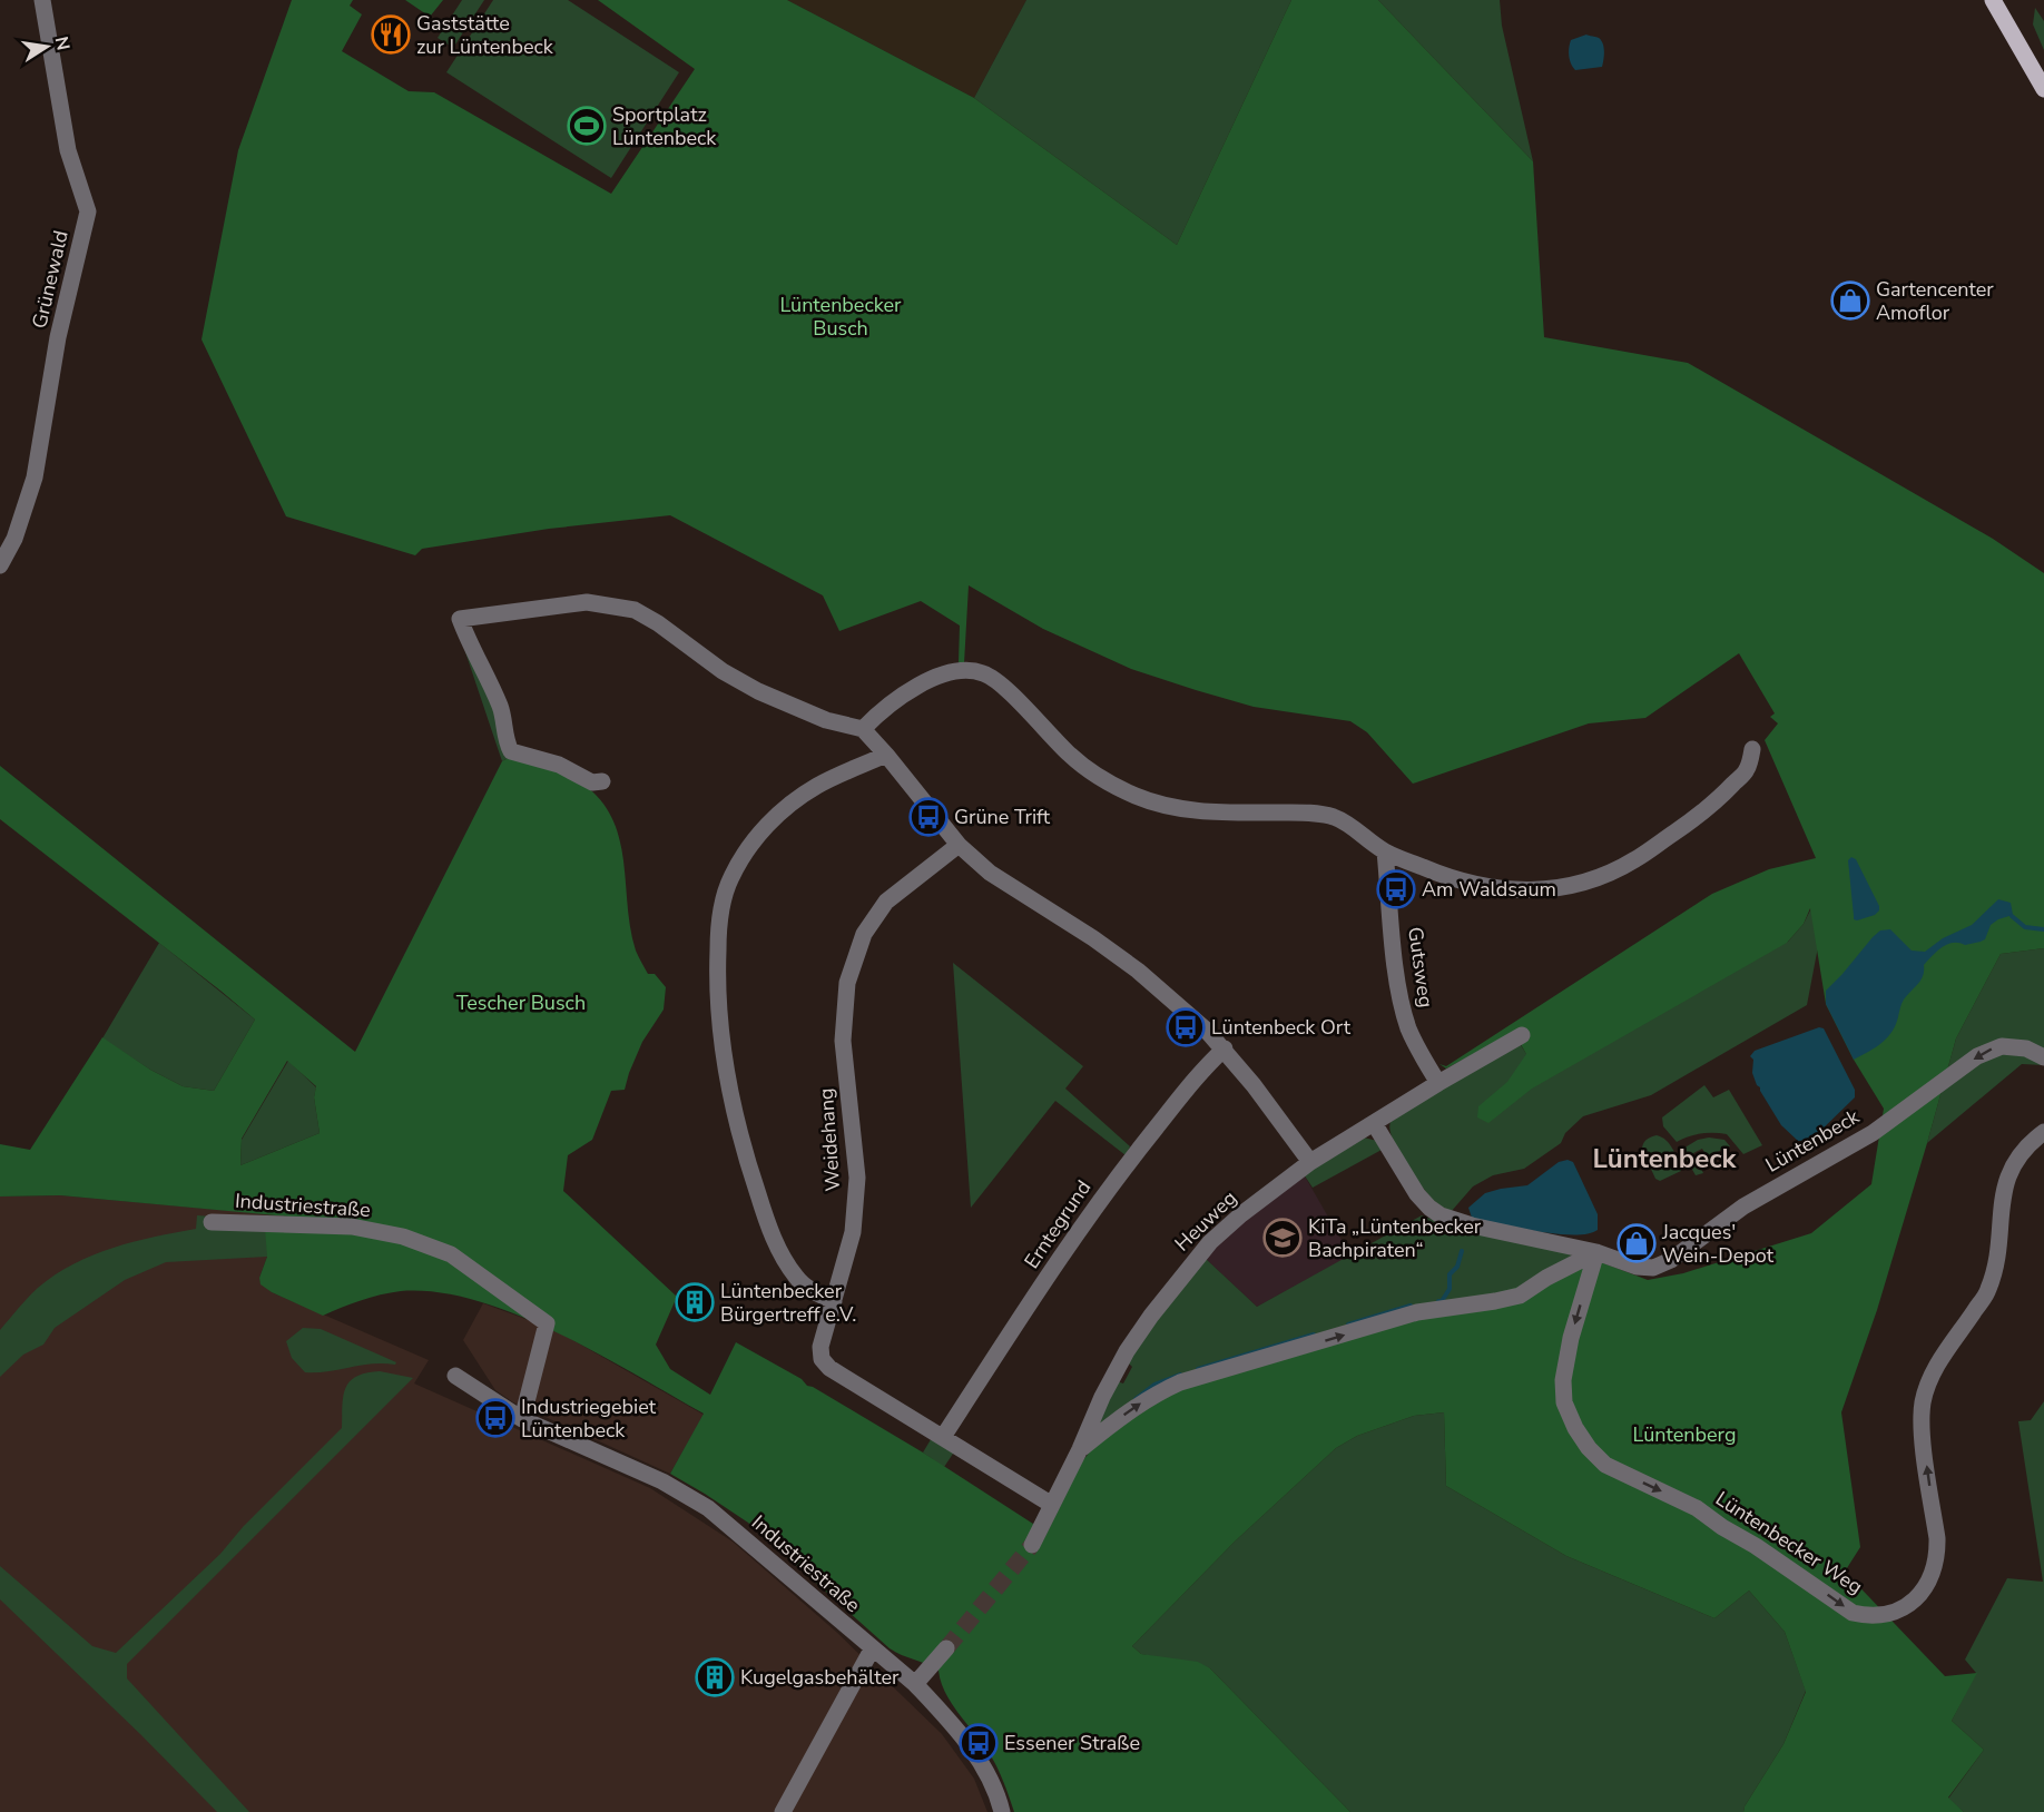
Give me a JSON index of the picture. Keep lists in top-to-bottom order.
{
  "streets": {
    "street": [
      "Grünewald",
      "Gutsweg",
      "Weidehang",
      "Lüntenbeck",
      "Industriestraße",
      "Heuweg",
      "Erntegrund",
      "Lüntenbecker Weg"
    ]
  },
  "crossings": [
    ["Gutsweg", "Heuweg"],
    ["Weidehang", "Heuweg"],
    ["Weidehang", "Erntegrund"],
    ["Lüntenbeck", "Heuweg"],
    ["Lüntenbeck", "Lüntenbecker Weg"]
  ],
  "one_way": ["Lüntenbeck"],
  "districts": ["Lüntenbeck"],
  "parks": ["Lüntenbecker Busch", "Tescher Busch", "Lüntenberg"],
  "places": {
    "restaurant": ["Gaststätte zur Lüntenbeck"],
    "sports": ["Sportplatz Lüntenbeck"],
    "shop": ["Gartencenter Amoflor", "Jacques' Wein-Depot"],
    "bus stop": [
      "Grüne Trift",
      "Am Waldsaum",
      "Lüntenbeck Ort",
      "Industriegebiet Lüntenbeck",
      "Essener Straße"
    ],
    "school or university": ["KiTa „Lüntenbecker Bachpiraten“"],
    "building": ["Lüntenbecker Bürgertreff e.V.", "Kugelgasbehälter"]
  },
  "north": "right"
}
